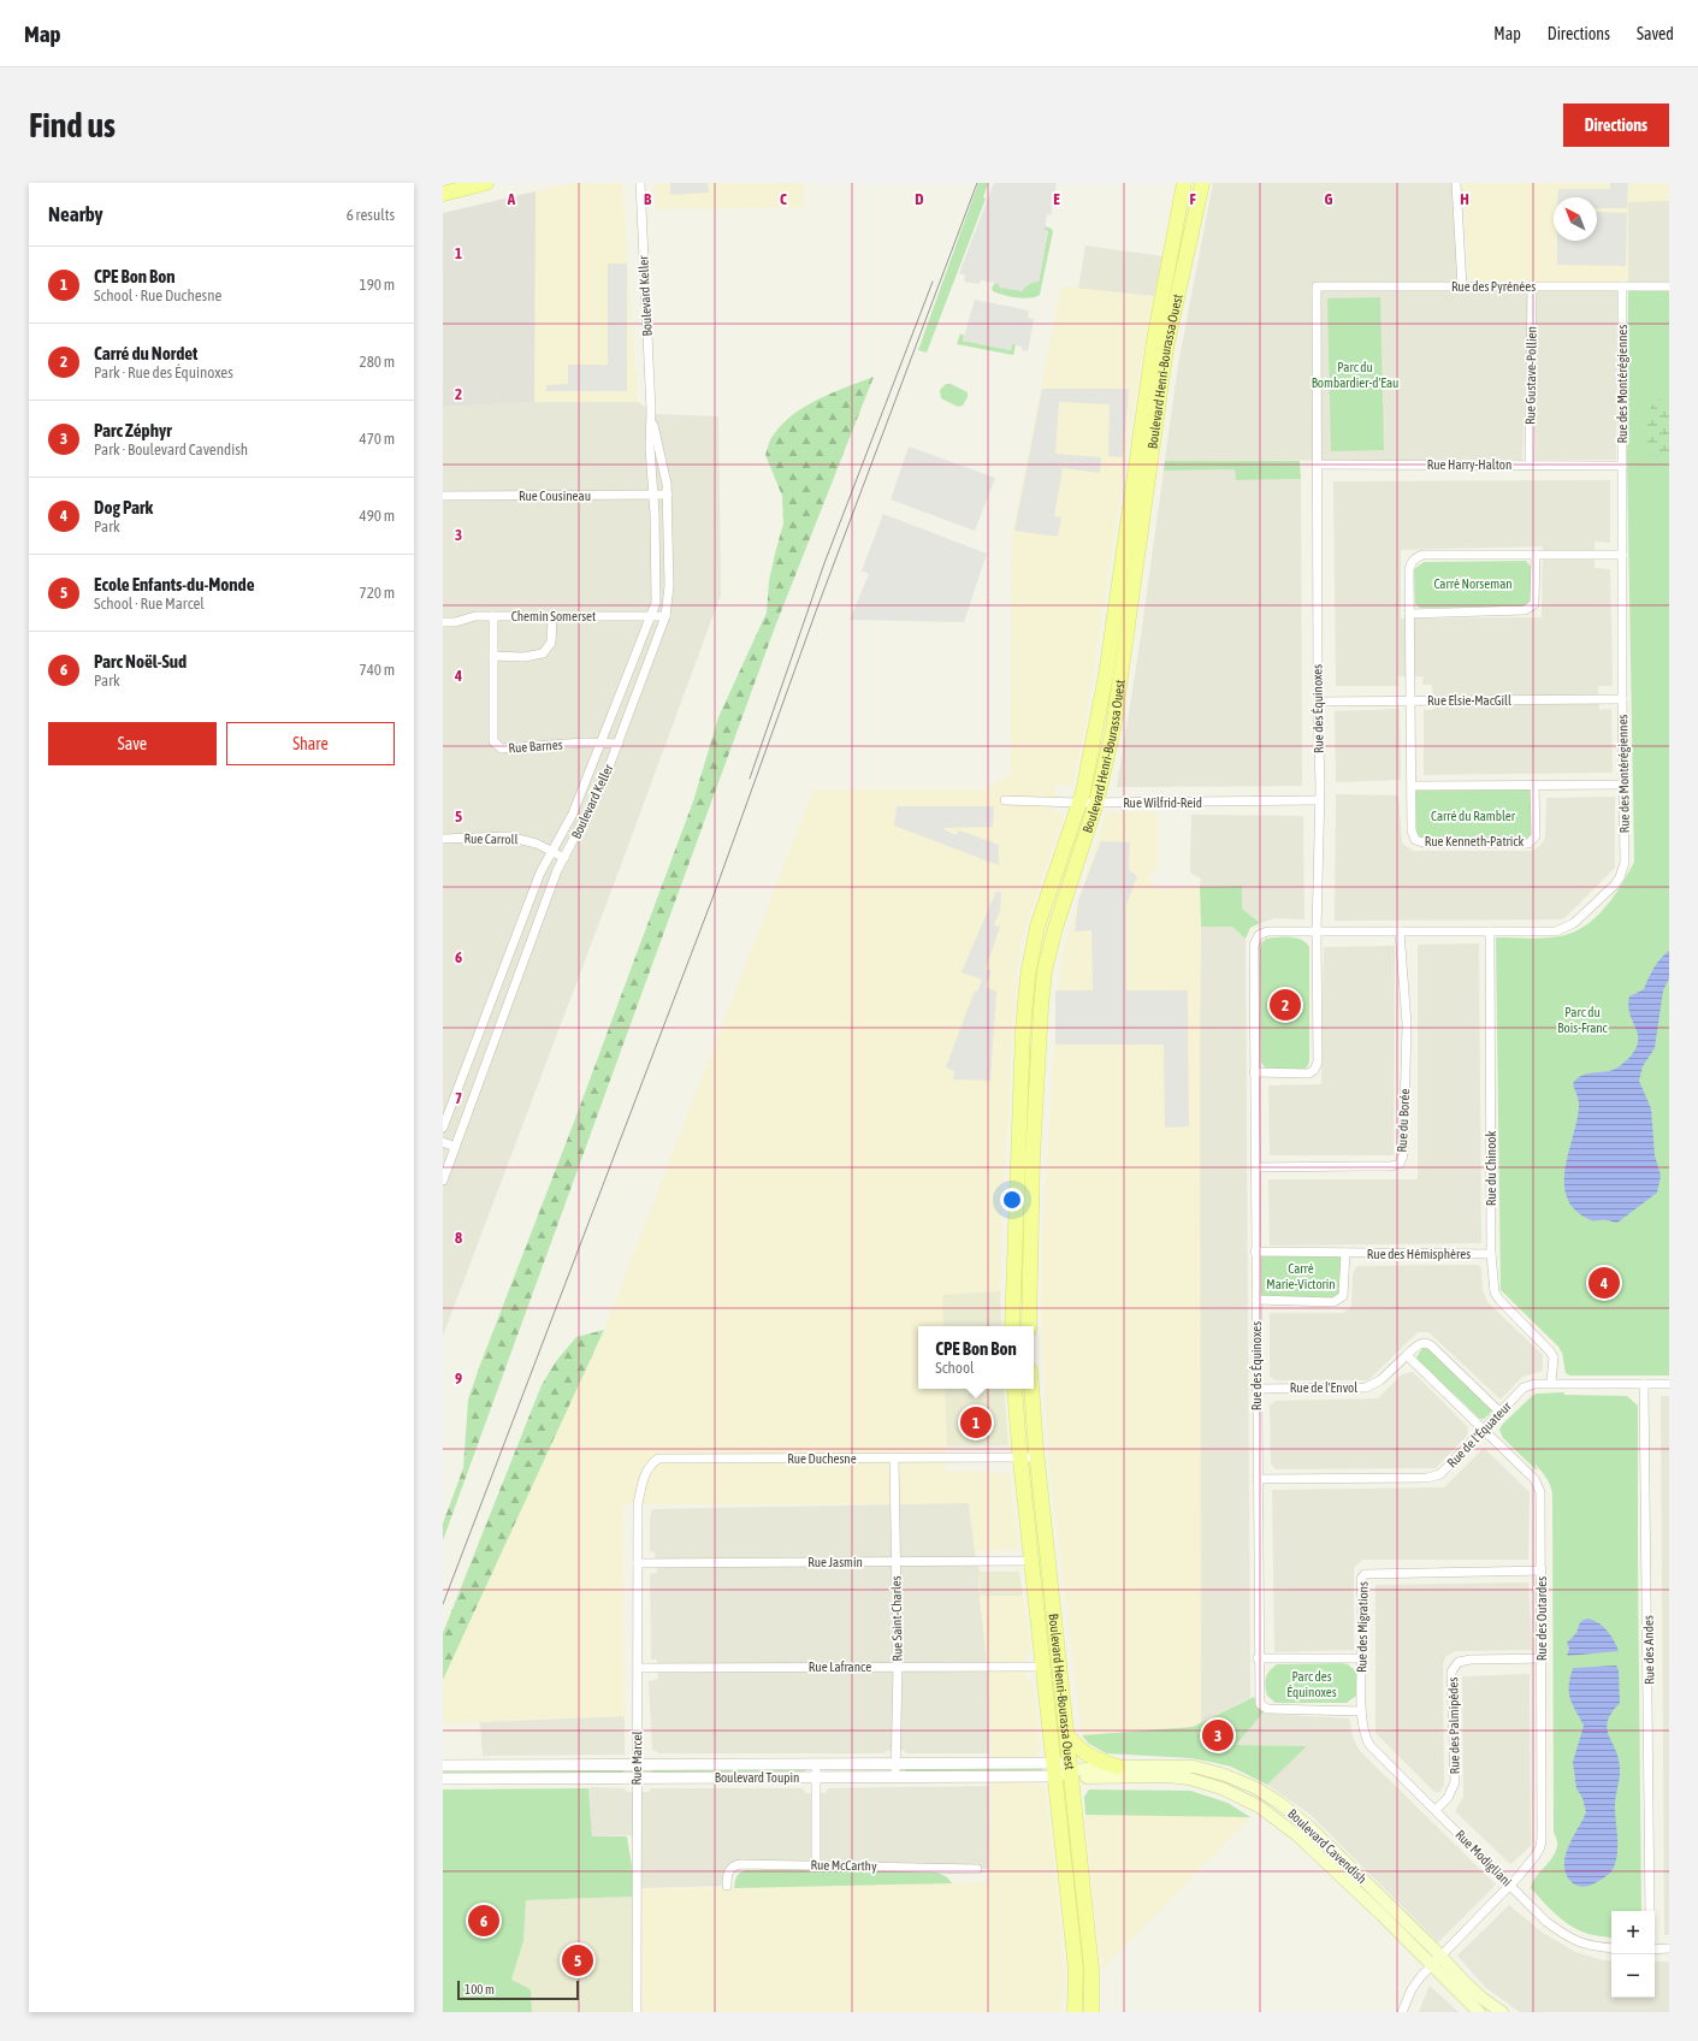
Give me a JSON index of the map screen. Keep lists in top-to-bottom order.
{
  "streets": {
    "main road": ["Boulevard Henri-Bourassa Ouest", "Boulevard Toupin", "Boulevard Cavendish"],
    "street": [
      "Rue des Pyrénées",
      "Boulevard Keller",
      "Rue Gustave-Pollien",
      "Rue des Montérégiennes",
      "Rue Harry-Halton",
      "Rue Cousineau",
      "Chemin Somerset",
      "Rue Elsie-MacGill",
      "Rue des Équinoxes",
      "Rue Barnes",
      "Rue Wilfrid-Reid",
      "Rue Carroll",
      "Rue Kenneth-Patrick",
      "Rue du Borée",
      "Rue du Chinook",
      "Rue des Hémisphères",
      "Rue de l'Envol",
      "Rue de l'Équateur",
      "Rue Duchesne",
      "Rue Jasmin",
      "Rue Saint-Charles",
      "Rue des Outardes",
      "Rue des Migrations",
      "Rue des Andes",
      "Rue Lafrance",
      "Rue des Palmipèdes",
      "Rue Marcel",
      "Rue Modigliani",
      "Rue McCarthy"
    ]
  },
  "crossings": [
    ["Rue des Pyrénées", "Rue Gustave-Pollien"],
    ["Rue des Pyrénées", "Rue des Montérégiennes"],
    ["Rue des Pyrénées", "Rue des Équinoxes"],
    ["Boulevard Keller", "Rue Cousineau"],
    ["Boulevard Keller", "Chemin Somerset"],
    ["Boulevard Keller", "Rue Barnes"],
    ["Boulevard Keller", "Rue Carroll"],
    ["Boulevard Henri-Bourassa Ouest", "Rue Wilfrid-Reid"],
    ["Boulevard Henri-Bourassa Ouest", "Rue Duchesne"],
    ["Boulevard Henri-Bourassa Ouest", "Rue Jasmin"],
    ["Boulevard Henri-Bourassa Ouest", "Rue Lafrance"],
    ["Boulevard Henri-Bourassa Ouest", "Boulevard Toupin"],
    ["Boulevard Henri-Bourassa Ouest", "Boulevard Cavendish"],
    ["Rue Gustave-Pollien", "Rue Harry-Halton"],
    ["Rue des Montérégiennes", "Rue Harry-Halton"],
    ["Rue des Montérégiennes", "Rue Elsie-MacGill"],
    ["Rue des Montérégiennes", "Rue des Équinoxes"],
    ["Rue des Montérégiennes", "Rue du Borée"],
    ["Rue des Montérégiennes", "Rue du Chinook"],
    ["Rue Harry-Halton", "Rue des Équinoxes"],
    ["Chemin Somerset", "Rue Barnes"],
    ["Rue Elsie-MacGill", "Rue des Équinoxes"],
    ["Rue Elsie-MacGill", "Rue Kenneth-Patrick"],
    ["Rue des Équinoxes", "Rue Wilfrid-Reid"],
    ["Rue des Équinoxes", "Rue du Borée"],
    ["Rue des Équinoxes", "Rue des Hémisphères"],
    ["Rue des Équinoxes", "Rue de l'Envol"],
    ["Rue des Équinoxes", "Rue de l'Équateur"],
    ["Rue des Équinoxes", "Rue des Migrations"],
    ["Rue du Chinook", "Rue des Hémisphères"],
    ["Rue du Chinook", "Rue de l'Équateur"],
    ["Rue de l'Envol", "Rue des Outardes"],
    ["Rue de l'Équateur", "Rue des Outardes"],
    ["Rue de l'Équateur", "Rue des Andes"],
    ["Rue Duchesne", "Rue Saint-Charles"],
    ["Rue Duchesne", "Rue Marcel"],
    ["Rue Jasmin", "Rue Saint-Charles"],
    ["Rue Jasmin", "Rue Marcel"],
    ["Rue Saint-Charles", "Rue Lafrance"],
    ["Rue Saint-Charles", "Boulevard Toupin"],
    ["Rue des Outardes", "Rue des Migrations"],
    ["Rue des Outardes", "Rue des Palmipèdes"],
    ["Rue des Outardes", "Boulevard Cavendish"],
    ["Rue des Outardes", "Rue Modigliani"],
    ["Rue des Migrations", "Rue Modigliani"],
    ["Rue Lafrance", "Rue Marcel"],
    ["Rue des Palmipèdes", "Rue Modigliani"],
    ["Rue Marcel", "Boulevard Toupin"],
    ["Boulevard Toupin", "Boulevard Cavendish"]
  ],
  "parks": [
    "Parc du Bombardier-d'Eau",
    "Carré Norseman",
    "Carré du Rambler",
    "Parc du Bois-Franc",
    "Carré Marie-Victorin",
    "Parc des Équinoxes"
  ],
  "scale_bar": "100 m",
  "north": "top left",
  "page": {
    "header": "Map",
    "nav": ["Map", "Directions", "Saved"],
    "buttons": [
      "Directions",
      ["Save", "Share"]
    ],
    "title": "Find us",
    "heading": ["Nearby", "6 results"],
    "list": [
      {
        "mark": "1",
        "name": "CPE Bon Bon",
        "note": "School · Rue Duchesne",
        "value": "190 m"
      },
      {
        "mark": "2",
        "name": "Carré du Nordet",
        "note": "Park · Rue des Équinoxes",
        "value": "280 m"
      },
      {
        "mark": "3",
        "name": "Parc Zéphyr",
        "note": "Park · Boulevard Cavendish",
        "value": "470 m"
      },
      {
        "mark": "4",
        "name": "Dog Park",
        "note": "Park",
        "value": "490 m"
      },
      {
        "mark": "5",
        "name": "Ecole Enfants-du-Monde",
        "note": "School · Rue Marcel",
        "value": "720 m"
      },
      {
        "mark": "6",
        "name": "Parc Noël-Sud",
        "note": "Park",
        "value": "740 m"
      }
    ],
    "pins": [
      "2",
      "4",
      "1",
      "3",
      "6",
      "5"
    ],
    "popup": ["CPE Bon Bon", "School"],
    "map_buttons": ["+", "−"],
    "scale": "100 m"
  },
  "grid": {
    "columns": [
      "A",
      "B",
      "C",
      "D",
      "E",
      "F",
      "G",
      "H"
    ],
    "rows": [
      "1",
      "2",
      "3",
      "4",
      "5",
      "6",
      "7",
      "8",
      "9"
    ]
  }
}
